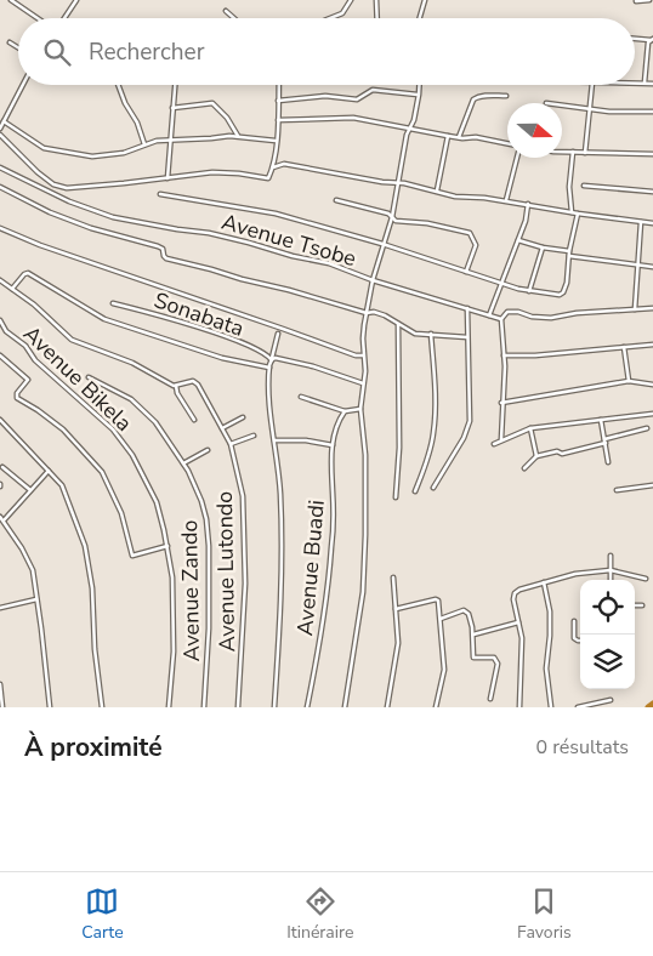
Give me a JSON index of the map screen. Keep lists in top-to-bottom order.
{
  "streets": {
    "street": [
      "Avenue Tsobe",
      "Sonabata",
      "Avenue Bikela",
      "Avenue Buadi",
      "Avenue Lutondo",
      "Avenue Zando"
    ]
  },
  "north": "right",
  "page": {
    "search": "Rechercher",
    "heading": ["À proximité", "0 résultats"],
    "nav": ["Carte", "Itinéraire", "Favoris"]
  }
}
